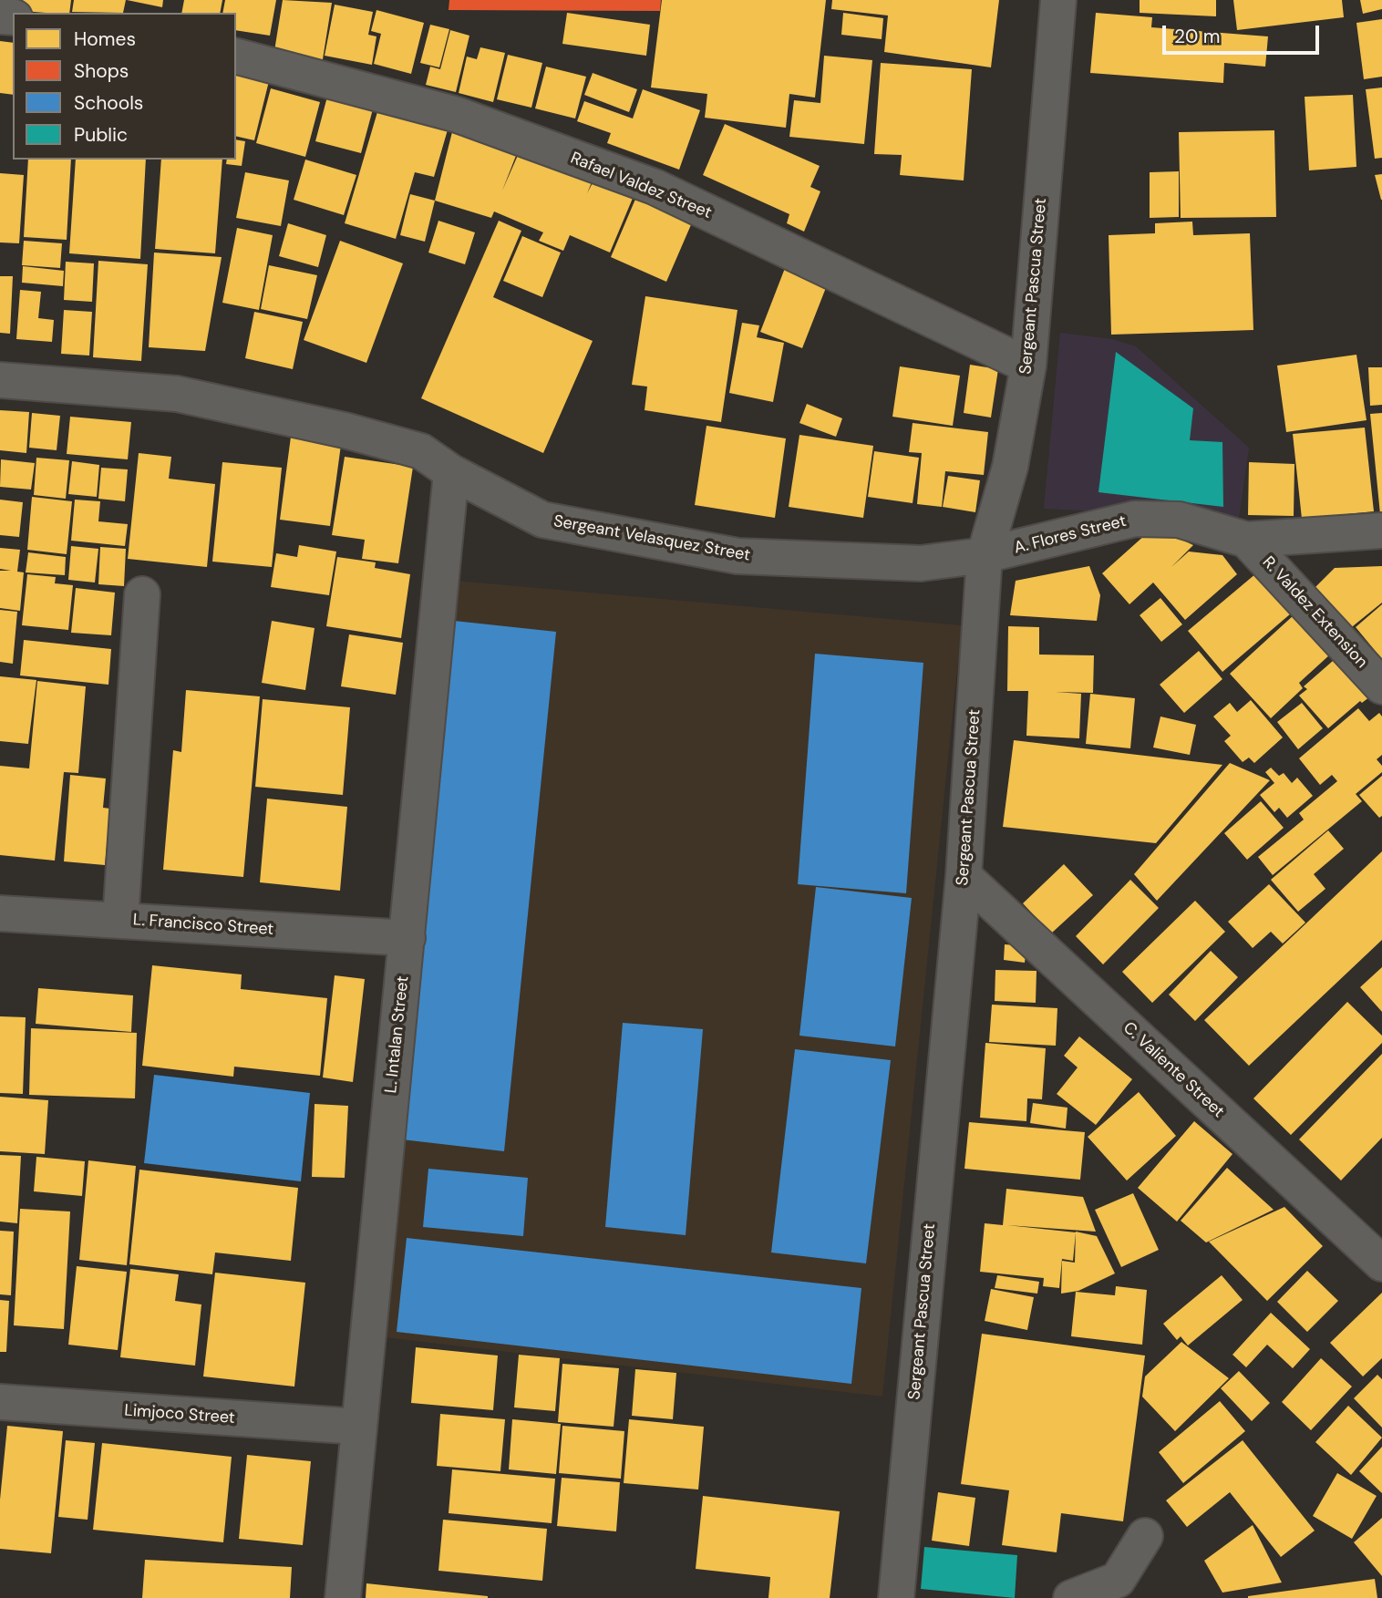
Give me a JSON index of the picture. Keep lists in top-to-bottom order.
{
  "streets": {
    "street": [
      "Rafael Valdez Street",
      "Sergeant Pascua Street",
      "A. Flores Street",
      "Sergeant Velasquez Street",
      "R. Valdez Extension",
      "L. Francisco Street",
      "L. Intalan Street",
      "C. Valiente Street",
      "Limjoco Street"
    ]
  },
  "crossings": [
    ["Rafael Valdez Street", "Sergeant Pascua Street"],
    ["Sergeant Pascua Street", "A. Flores Street"],
    ["Sergeant Pascua Street", "Sergeant Velasquez Street"],
    ["Sergeant Pascua Street", "C. Valiente Street"],
    ["A. Flores Street", "Sergeant Velasquez Street"],
    ["A. Flores Street", "R. Valdez Extension"],
    ["Sergeant Velasquez Street", "L. Intalan Street"],
    ["L. Francisco Street", "L. Intalan Street"],
    ["L. Intalan Street", "Limjoco Street"]
  ],
  "legend": [
    "Homes",
    "Shops",
    "Schools",
    "Public"
  ],
  "scale_bar": "20 m"
}
